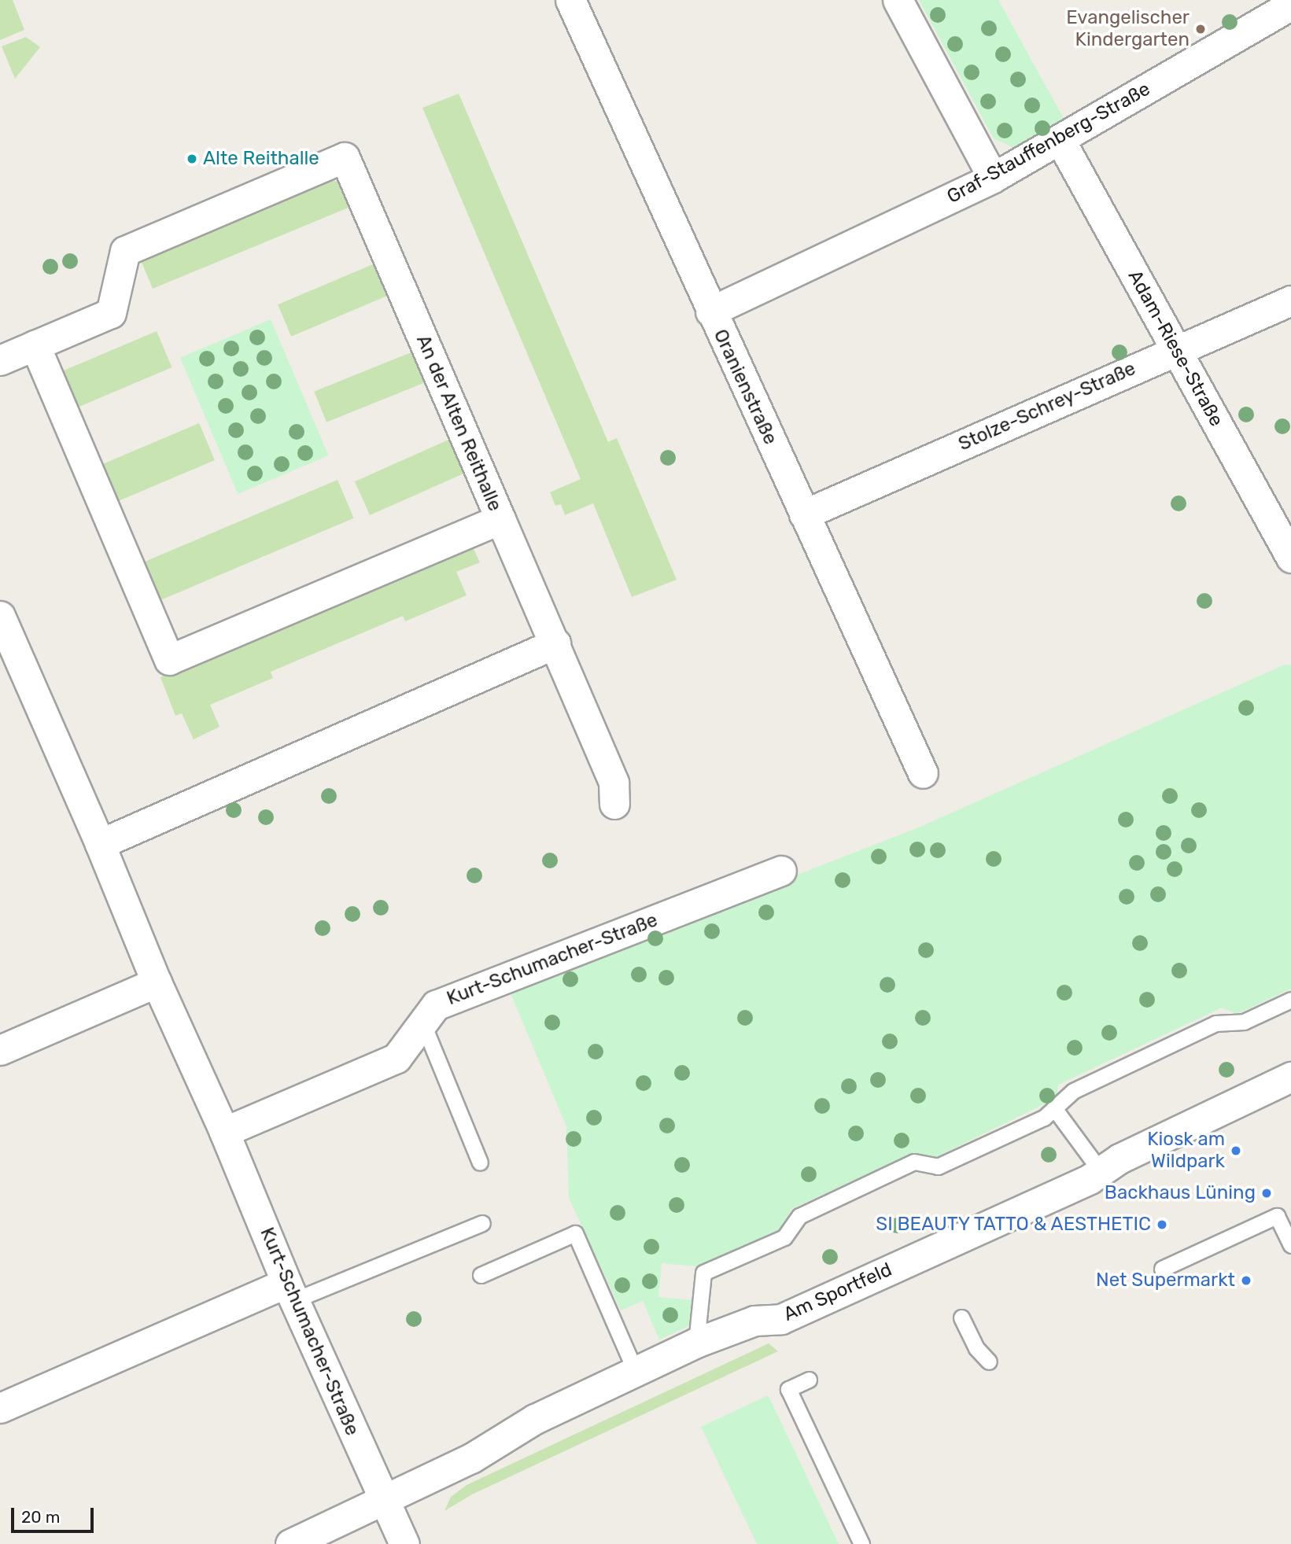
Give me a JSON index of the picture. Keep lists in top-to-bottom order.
{
  "streets": {
    "street": [
      "Graf-Stauffenberg-Straße",
      "Adam-Riese-Straße",
      "Oranienstraße",
      "Stolze-Schrey-Straße",
      "An der Alten Reithalle",
      "Kurt-Schumacher-Straße",
      "Am Sportfeld"
    ]
  },
  "crossings": [
    ["Graf-Stauffenberg-Straße", "Adam-Riese-Straße"],
    ["Graf-Stauffenberg-Straße", "Oranienstraße"],
    ["Adam-Riese-Straße", "Stolze-Schrey-Straße"],
    ["Oranienstraße", "Stolze-Schrey-Straße"],
    ["Kurt-Schumacher-Straße", "Am Sportfeld"]
  ],
  "places": [
    "Evangelischer Kindergarten",
    "Alte Reithalle",
    "Kiosk am Wildpark",
    "Backhaus Lüning",
    "SI BEAUTY TATTO & AESTHETIC",
    "Net Supermarkt"
  ],
  "scale_bar": "20 m"
}
